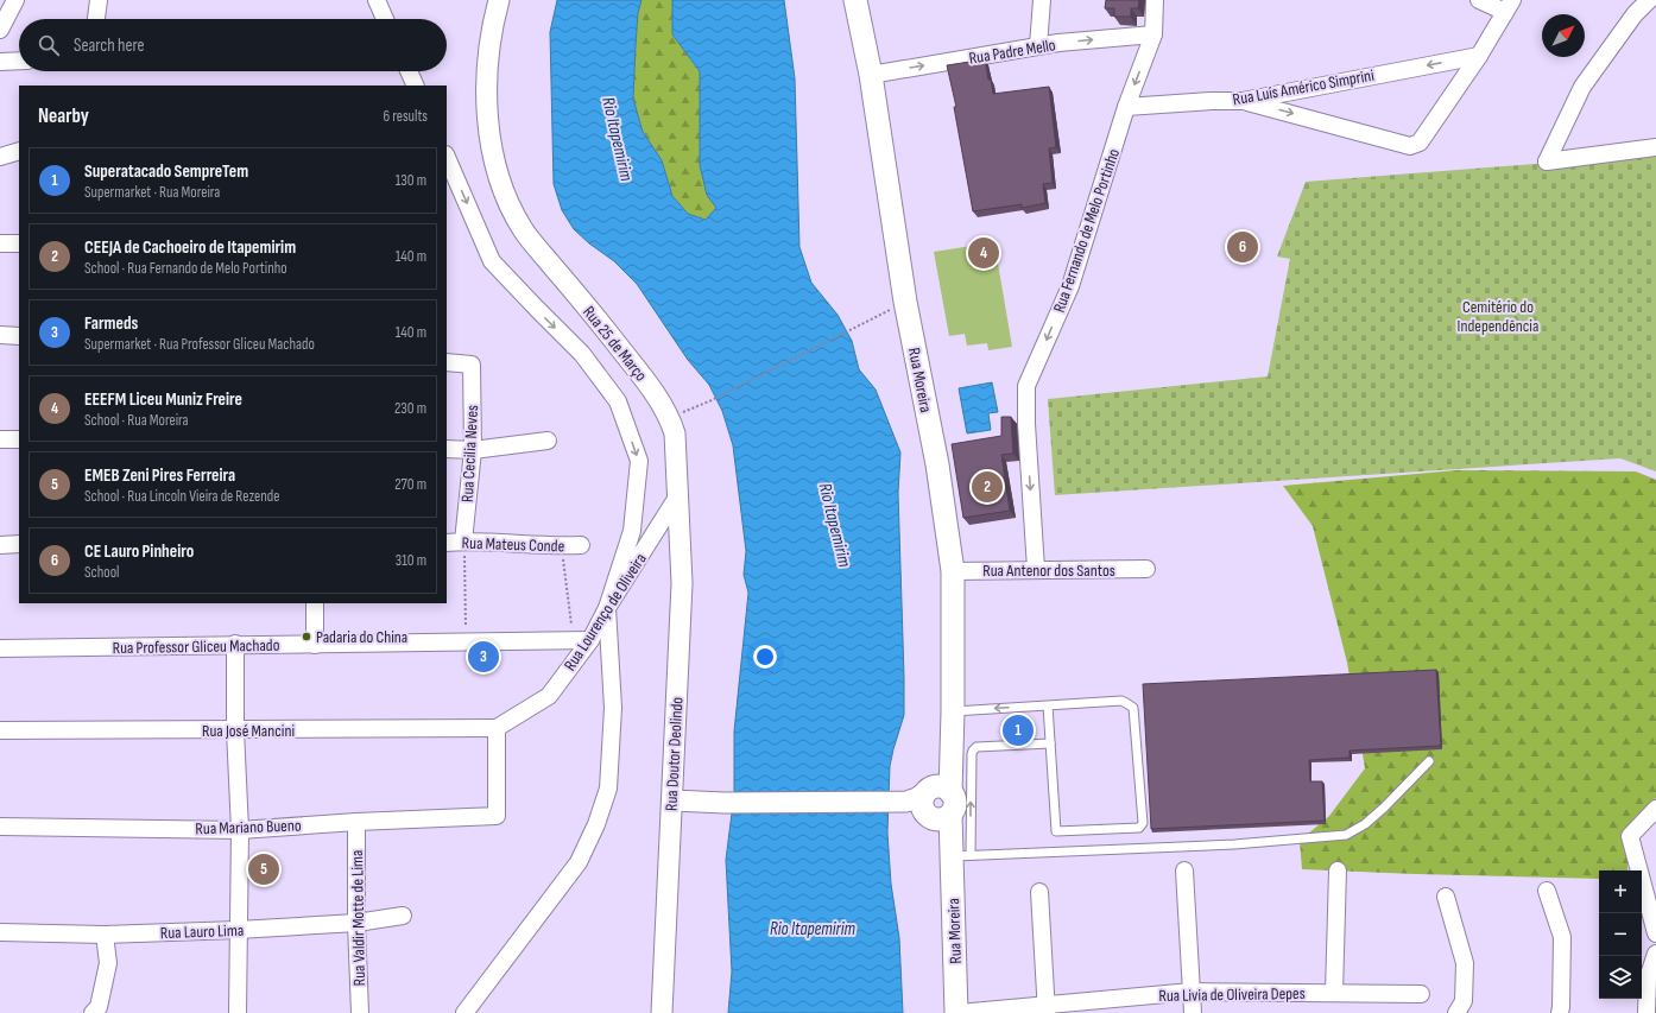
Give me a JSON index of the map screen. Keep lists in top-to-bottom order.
{
  "streets": {
    "main road": ["Rua Moreira"],
    "street": [
      "Rua Padre Mello",
      "Rua Luís Américo Simprini",
      "Rua Fernando de Melo Portinho",
      "Rua 25 de Março",
      "Rua Cecilia Neves",
      "Rua Mateus Conde",
      "Rua Antenor dos Santos",
      "Rua Lourenço de Oliveira",
      "Rua Professor Gliceu Machado",
      "Rua José Mancini",
      "Rua Doutor Deolindo",
      "Rua Mariano Bueno",
      "Rua Valdir Motte de Lima",
      "Rua Lauro Lima",
      "Rua Livia de Oliveira Depes"
    ]
  },
  "crossings": [
    ["Rua Padre Mello", "Rua Fernando de Melo Portinho"],
    ["Rua Padre Mello", "Rua Moreira"],
    ["Rua Luís Américo Simprini", "Rua Fernando de Melo Portinho"],
    ["Rua Fernando de Melo Portinho", "Rua Antenor dos Santos"],
    ["Rua 25 de Março", "Rua Lourenço de Oliveira"],
    ["Rua 25 de Março", "Rua Doutor Deolindo"],
    ["Rua Moreira", "Rua Antenor dos Santos"],
    ["Rua Moreira", "Rua Livia de Oliveira Depes"],
    ["Rua Cecilia Neves", "Rua Mateus Conde"],
    ["Rua Lourenço de Oliveira", "Rua Professor Gliceu Machado"],
    ["Rua Lourenço de Oliveira", "Rua José Mancini"],
    ["Rua Lourenço de Oliveira", "Rua Doutor Deolindo"],
    ["Rua Lourenço de Oliveira", "Rua Mariano Bueno"],
    ["Rua José Mancini", "Rua Mariano Bueno"],
    ["Rua Mariano Bueno", "Rua Valdir Motte de Lima"],
    ["Rua Valdir Motte de Lima", "Rua Lauro Lima"]
  ],
  "one_way": ["Rua Padre Mello", "Rua Luís Américo Simprini", "Rua Fernando de Melo Portinho"],
  "water": ["Rio Itapemirim"],
  "parks": ["Cemitério do Independência"],
  "places": ["Padaria do China"],
  "north": "top right",
  "page": {
    "search": "Search here",
    "heading": ["Nearby", "6 results"],
    "list": [
      {
        "mark": "1",
        "name": "Superatacado SempreTem",
        "note": "Supermarket · Rua Moreira",
        "value": "130 m"
      },
      {
        "mark": "2",
        "name": "CEEJA de Cachoeiro de Itapemirim",
        "note": "School · Rua Fernando de Melo Portinho",
        "value": "140 m"
      },
      {
        "mark": "3",
        "name": "Farmeds",
        "note": "Supermarket · Rua Professor Gliceu Machado",
        "value": "140 m"
      },
      {
        "mark": "4",
        "name": "EEEFM Liceu Muniz Freire",
        "note": "School · Rua Moreira",
        "value": "230 m"
      },
      {
        "mark": "5",
        "name": "EMEB Zeni Pires Ferreira",
        "note": "School · Rua Lincoln Vieira de Rezende",
        "value": "270 m"
      },
      {
        "mark": "6",
        "name": "CE Lauro Pinheiro",
        "note": "School",
        "value": "310 m"
      }
    ],
    "pins": [
      "6",
      "4",
      "2",
      "3",
      "1",
      "5"
    ],
    "map_buttons": ["+", "−"]
  }
}
